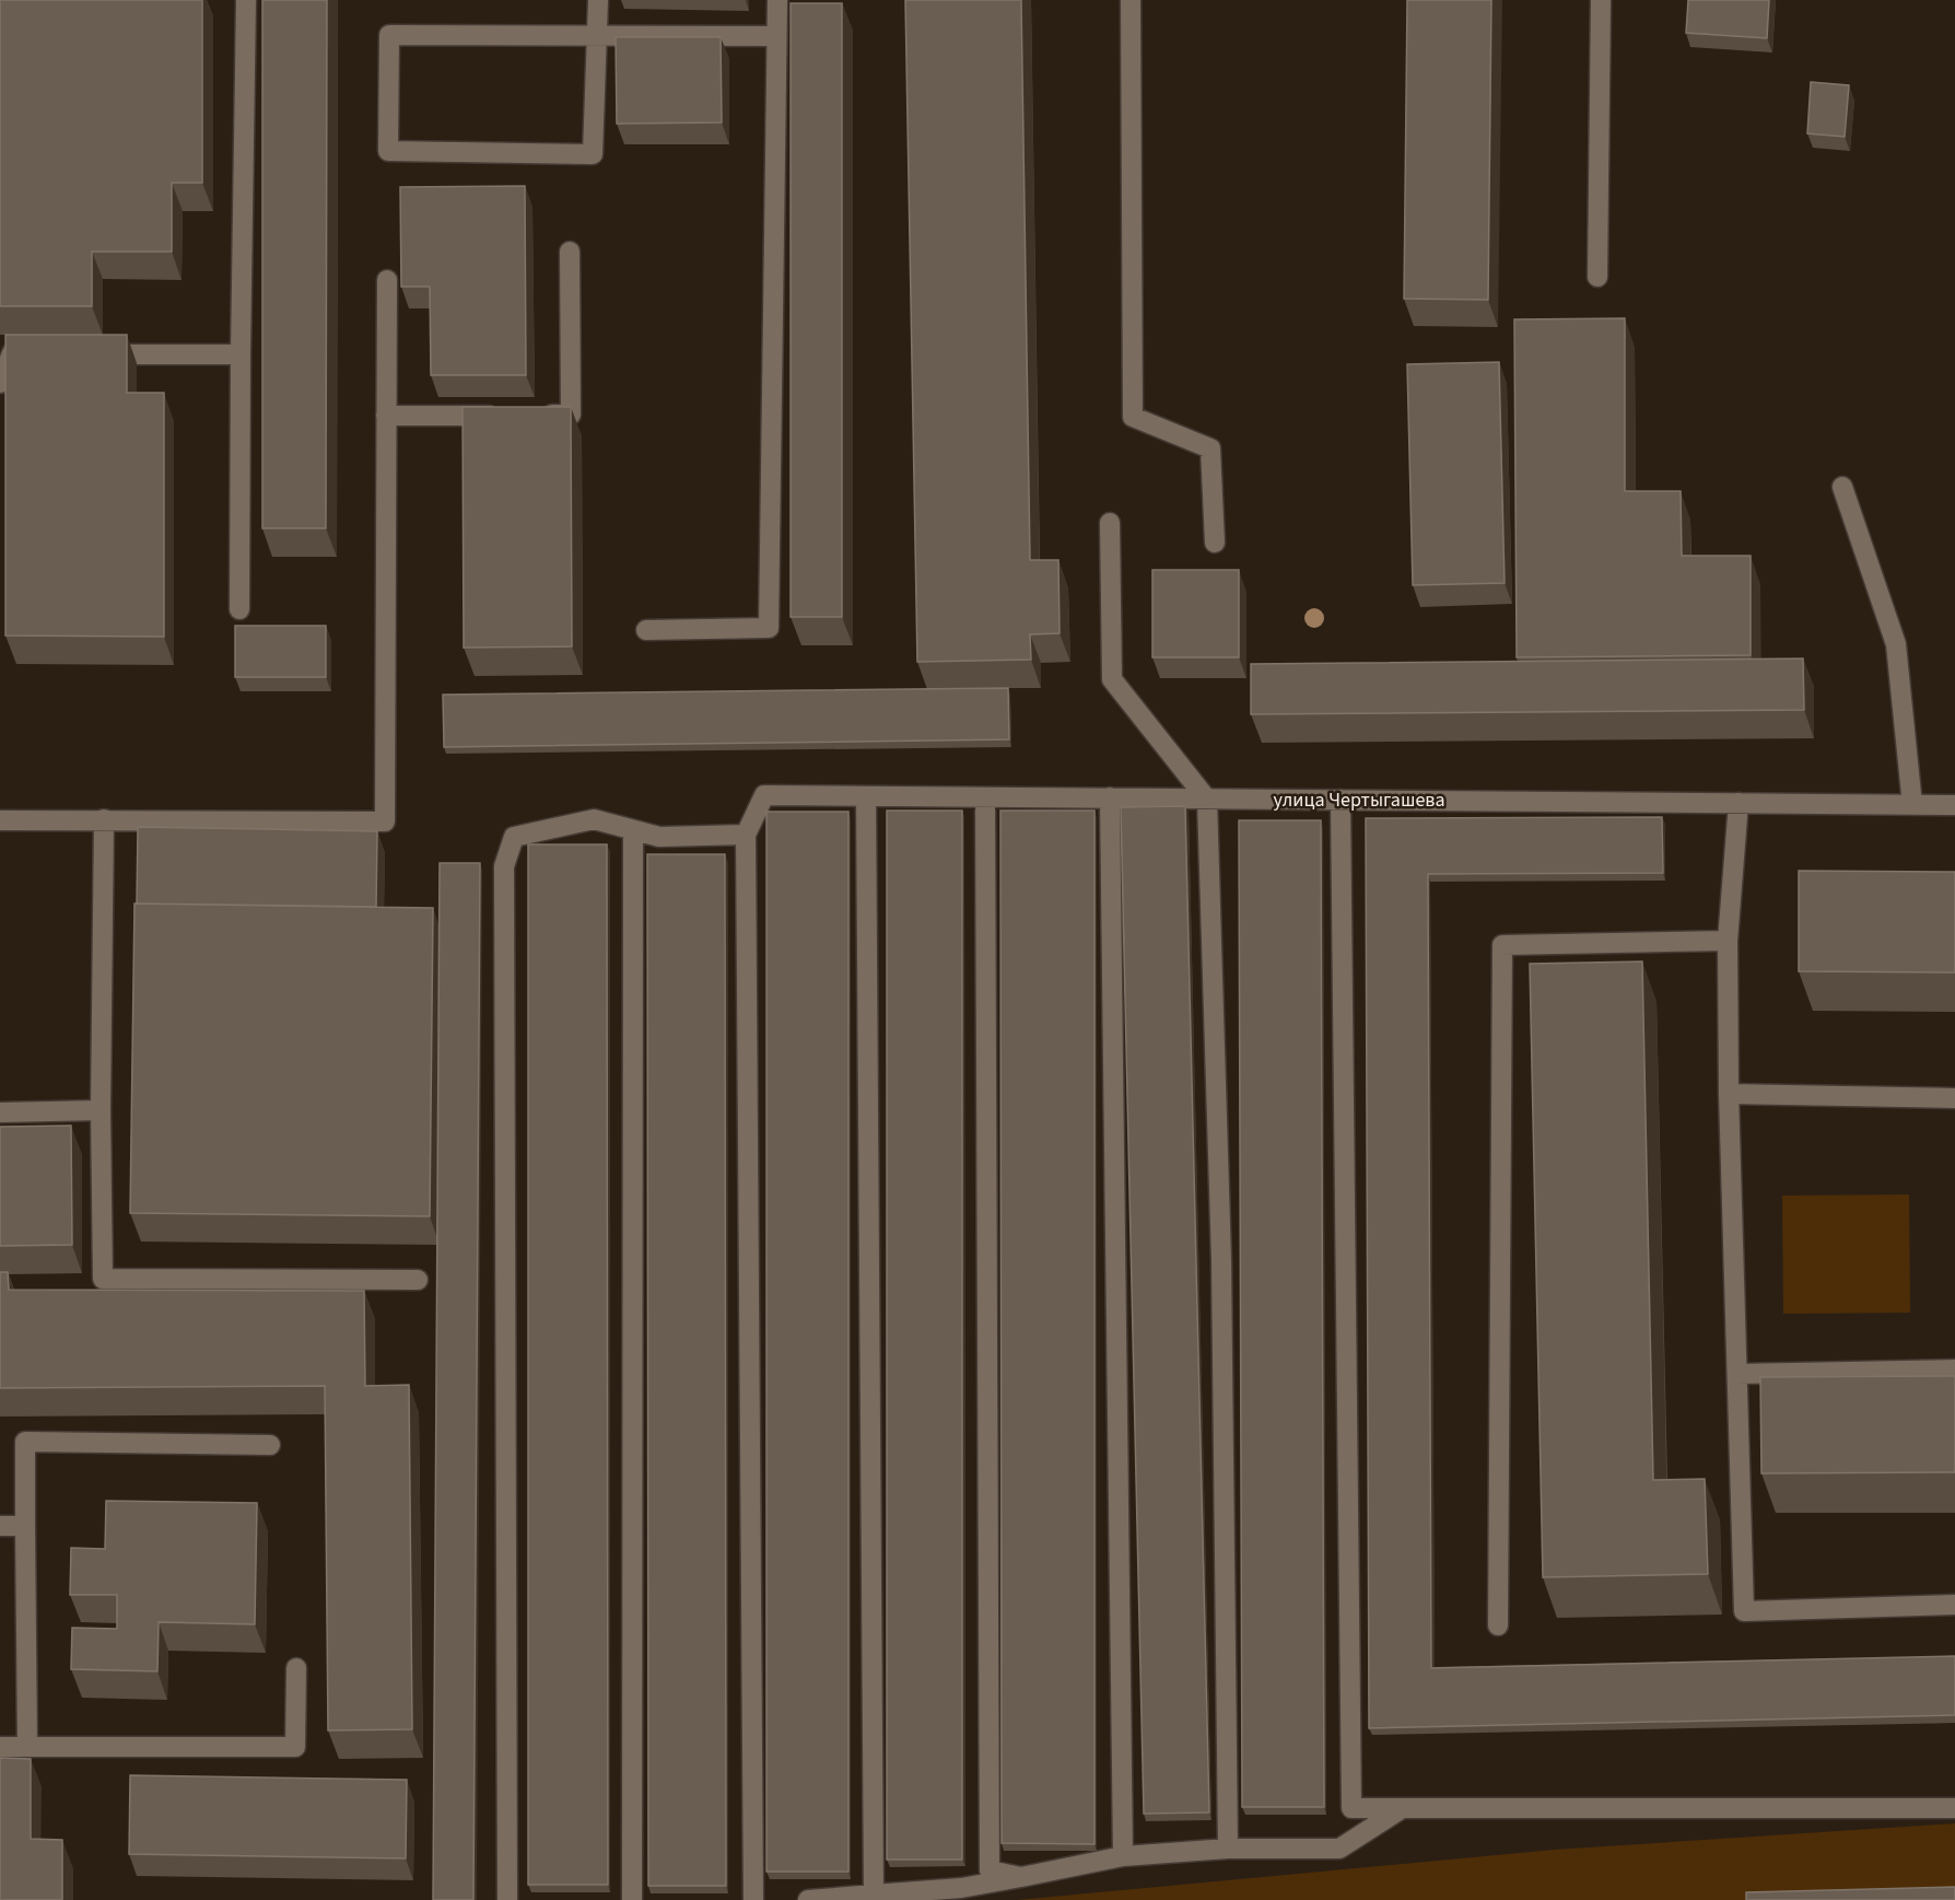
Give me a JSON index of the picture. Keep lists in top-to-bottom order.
{
  "streets": {
    "street": ["улица Чертыгашева"]
  }
}
